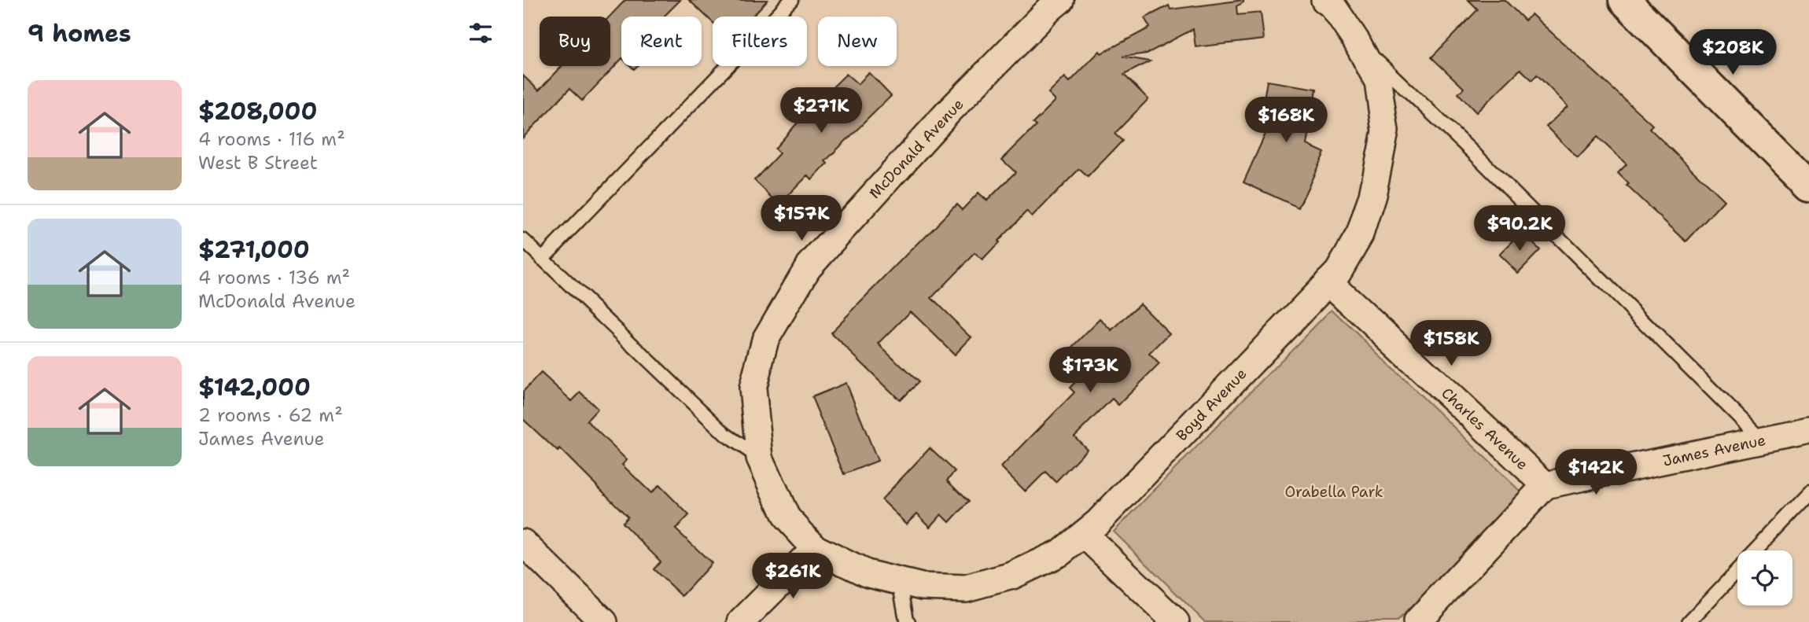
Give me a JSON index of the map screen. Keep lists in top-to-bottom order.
{
  "streets": {
    "street": [
      "McDonald Avenue",
      "Boyd Avenue",
      "Charles Avenue",
      "James Avenue"
    ]
  },
  "crossings": [
    ["McDonald Avenue", "Boyd Avenue"],
    ["Boyd Avenue", "Charles Avenue"],
    ["Charles Avenue", "James Avenue"]
  ],
  "parks": ["Orabella Park"],
  "page": {
    "heading": "9 homes",
    "chip": [
      "Buy",
      "Rent",
      "Filters",
      "New"
    ],
    "price": [
      "$208K",
      "$271K",
      "$168K",
      "$157K",
      "$90.2K",
      "$158K",
      "$173K",
      "$142K",
      "$261K"
    ],
    "list": [
      {
        "name": "$208,000",
        "note": "4 rooms · 116 m² · West B Street"
      },
      {
        "name": "$271,000",
        "note": "4 rooms · 136 m² · McDonald Avenue"
      },
      {
        "name": "$142,000",
        "note": "2 rooms · 62 m² · James Avenue"
      }
    ]
  }
}
